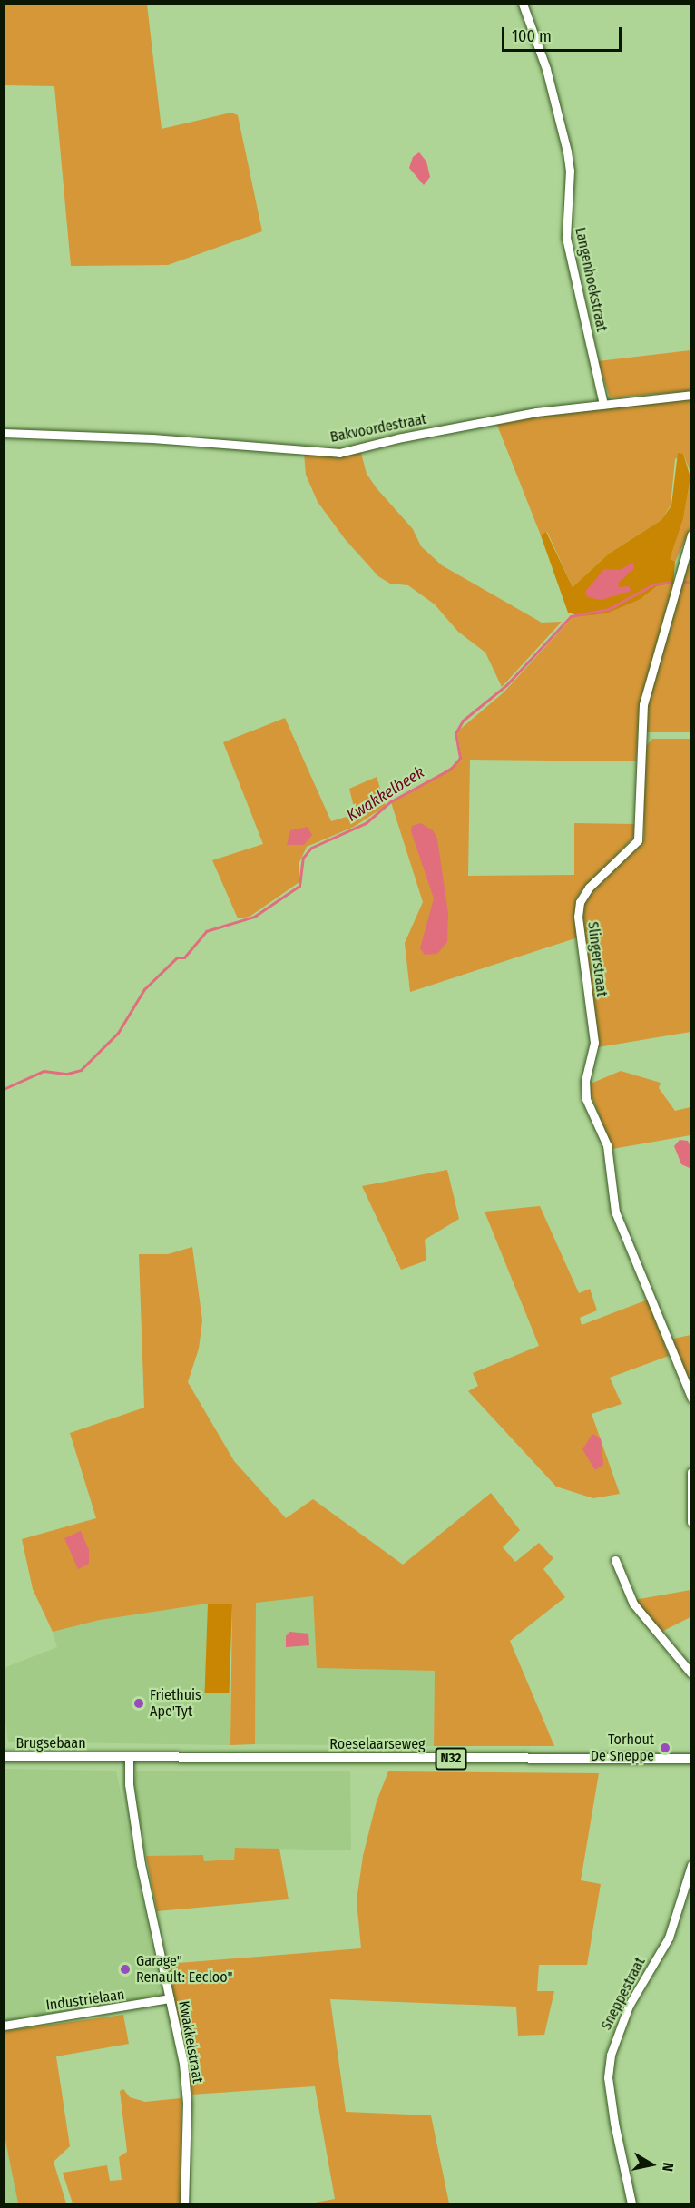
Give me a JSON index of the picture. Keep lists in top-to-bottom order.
{
  "streets": {
    "main road": ["Brugsebaan", "Roeselaarseweg", "N32"],
    "street": [
      "Langenhoekstraat",
      "Bakvoordestraat",
      "Slingerstraat",
      "Sneppestraat",
      "Industrielaan",
      "Kwakkelstraat"
    ]
  },
  "crossings": [
    ["Langenhoekstraat", "Bakvoordestraat"],
    ["Brugsebaan", "Roeselaarseweg"],
    ["Roeselaarseweg", "Kwakkelstraat"],
    ["Industrielaan", "Kwakkelstraat"]
  ],
  "water": ["Kwakkelbeek"],
  "places": ["Friethuis Ape'Tyt", "Torhout De Sneppe", "Garage\" Renault: Eecloo\""],
  "scale_bar": "100 m",
  "north": "right"
}
